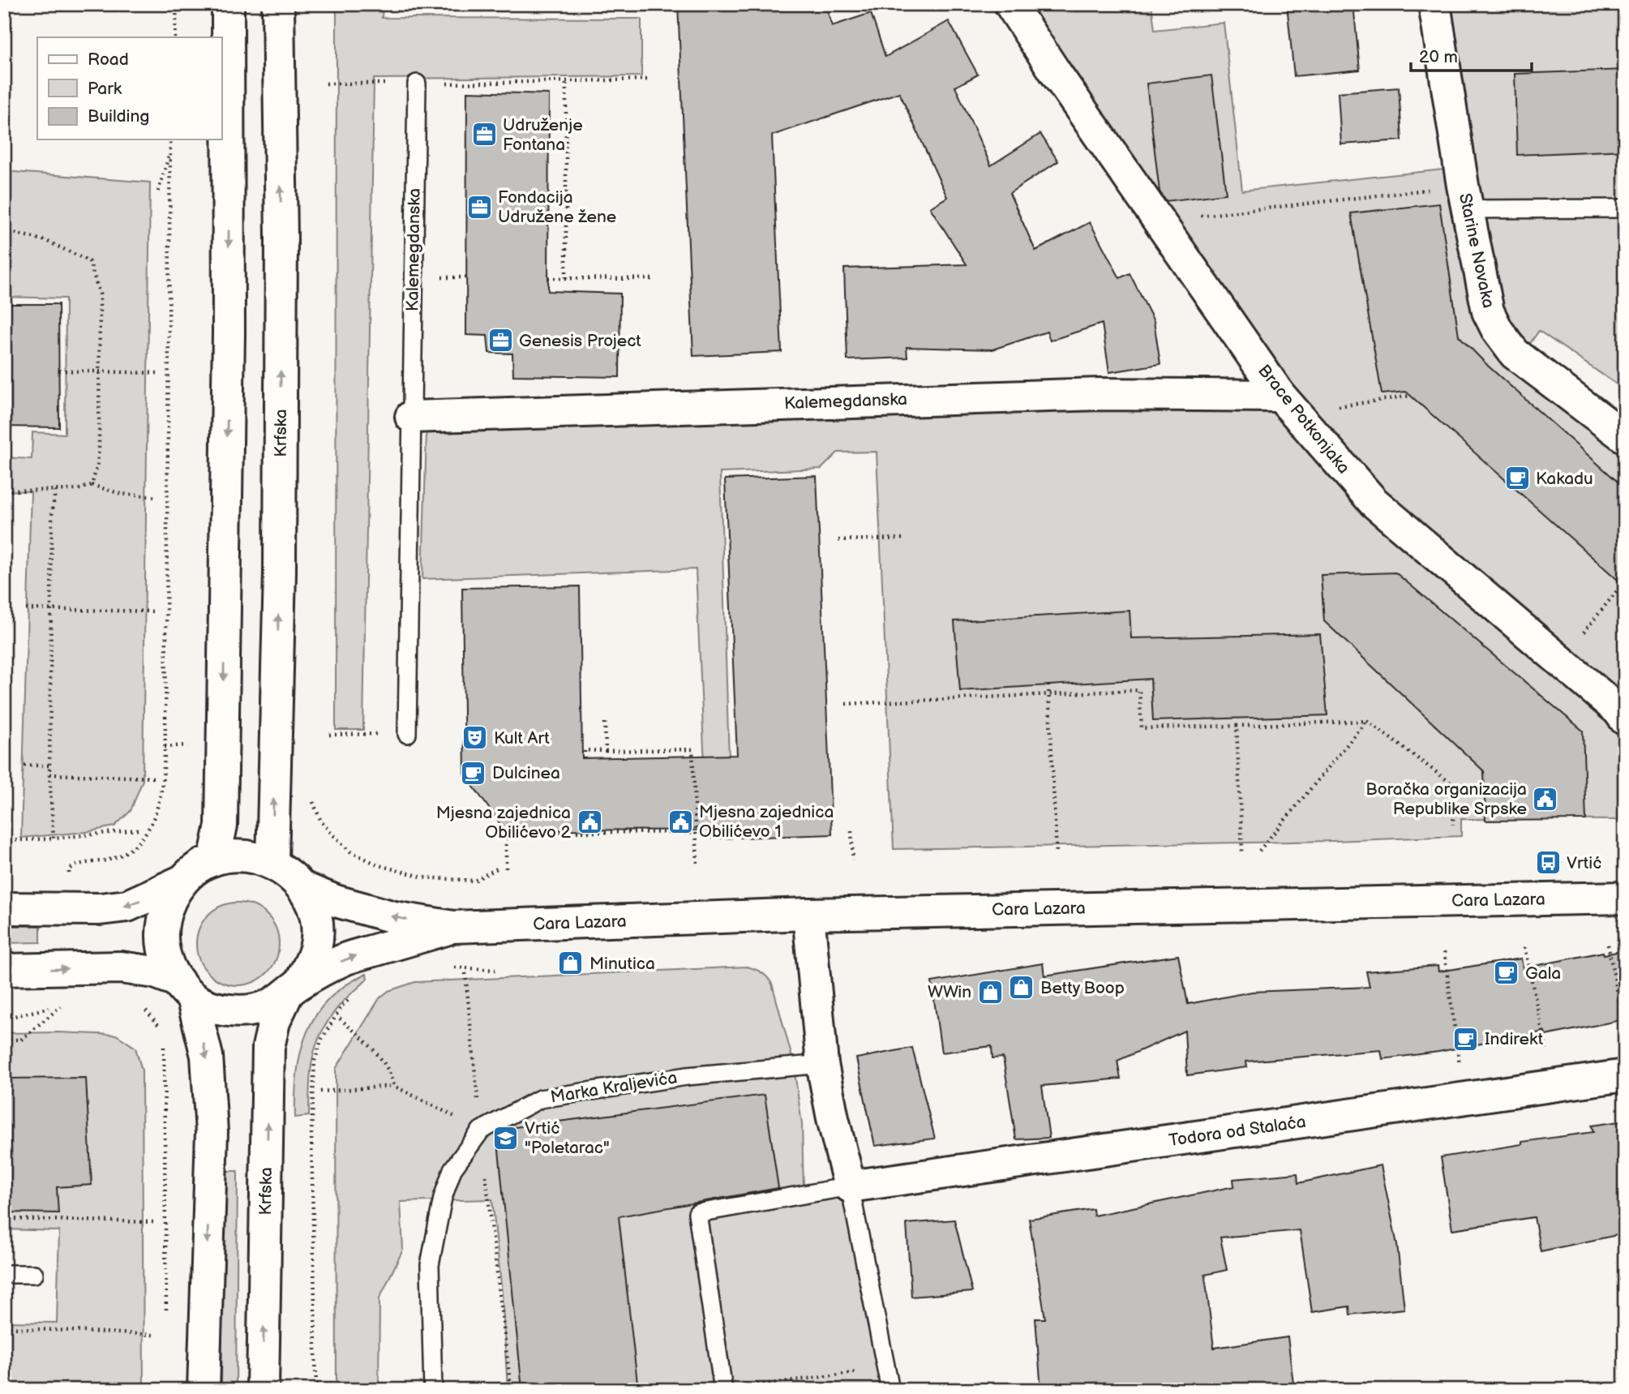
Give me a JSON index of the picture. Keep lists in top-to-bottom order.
{
  "streets": {
    "street": [
      "Kalemegdanska",
      "Starine Novaka",
      "Brace Potkonjaka",
      "Krfska",
      "Cara Lazara",
      "Todora od Stalaća"
    ],
    "lane": ["Marka Kraljevića"]
  },
  "crossings": [
    ["Kalemegdanska", "Brace Potkonjaka"],
    ["Krfska", "Cara Lazara"]
  ],
  "places": {
    "office": ["Udruženje Fontana", "Fondacija Udružene žene", "Genesis Project"],
    "cafe": [
      "Kakadu",
      "Dulcinea",
      "Gala",
      "Indirekt"
    ],
    "theatre": ["Kult Art"],
    "public building": ["Boračka organizacija Republike Srpske", "Mjesna zajednica Obilićevo 1", "Mjesna zajednica Obilićevo 2"],
    "bus stop": ["Vrtić"],
    "shop": ["Minutica", "Betty Boop", "WWin"],
    "school or university": ["Vrtić \"Poletarac\""]
  },
  "legend": ["Road", "Park", "Building"],
  "scale_bar": "20 m"
}
